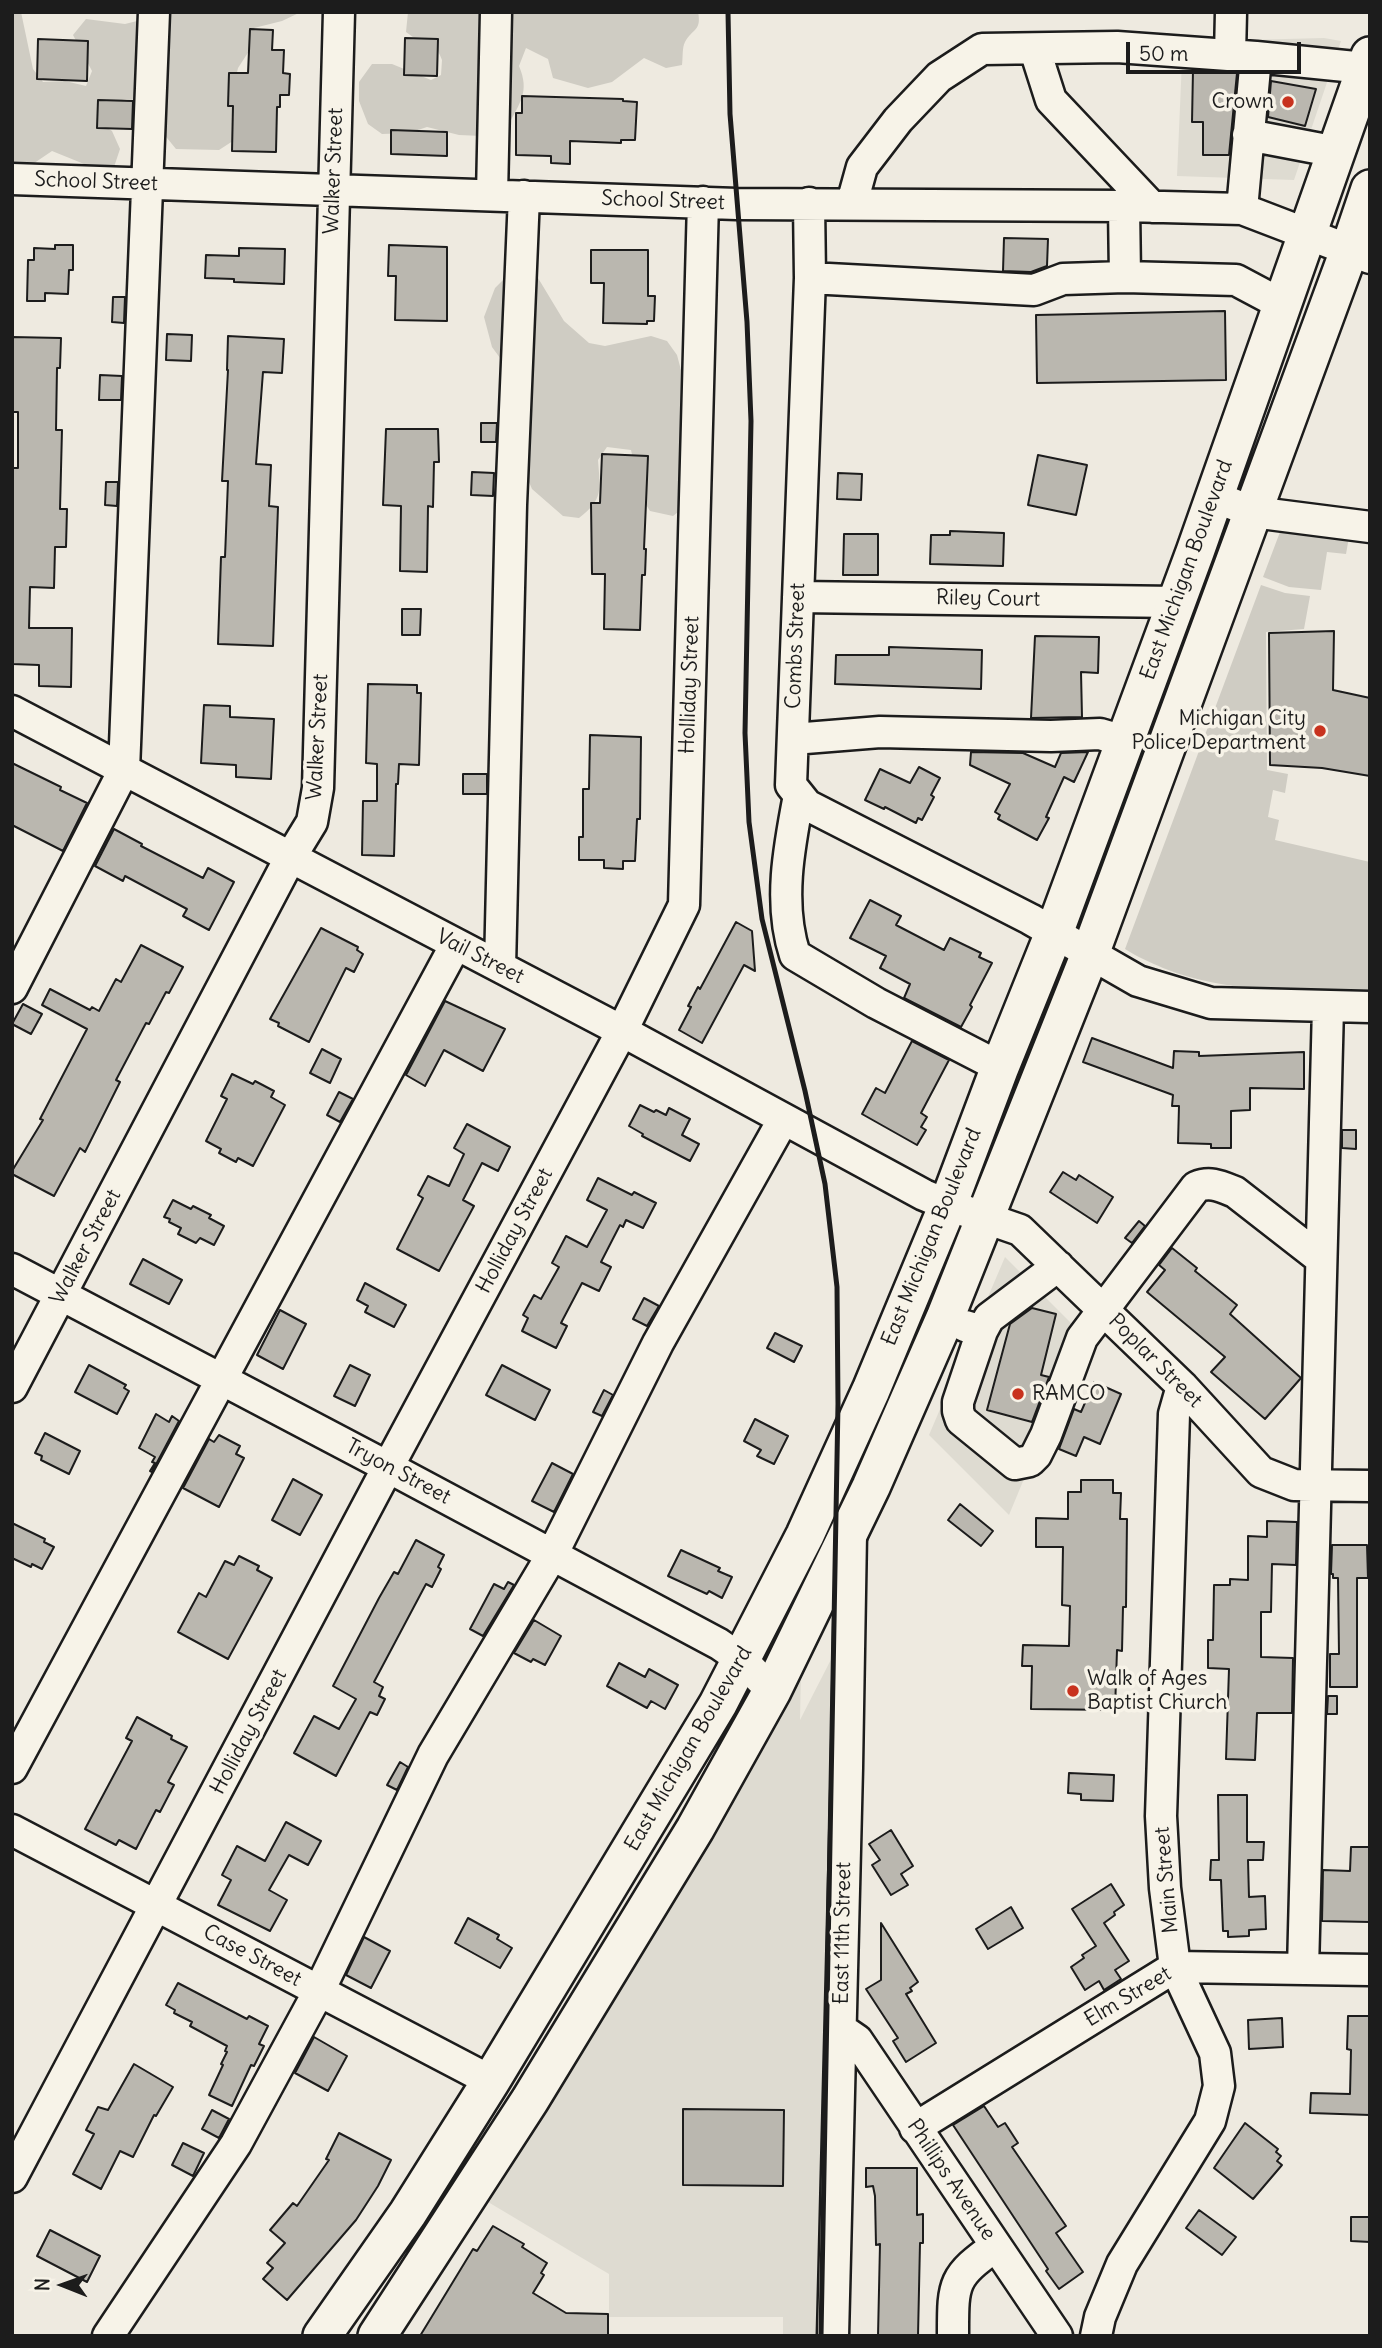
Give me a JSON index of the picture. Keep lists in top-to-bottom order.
{
  "streets": {
    "main road": ["East Michigan Boulevard"],
    "street": [
      "Walker Street",
      "School Street",
      "Riley Court",
      "Combs Street",
      "Holliday Street",
      "Vail Street",
      "Poplar Street",
      "Tryon Street",
      "Main Street",
      "East 11th Street",
      "Case Street",
      "Elm Street",
      "Phillips Avenue"
    ]
  },
  "crossings": [
    ["Walker Street", "School Street"],
    ["Walker Street", "Vail Street"],
    ["Walker Street", "Tryon Street"],
    ["School Street", "East Michigan Boulevard"],
    ["School Street", "Combs Street"],
    ["School Street", "Holliday Street"],
    ["East Michigan Boulevard", "Riley Court"],
    ["East Michigan Boulevard", "Vail Street"],
    ["East Michigan Boulevard", "Poplar Street"],
    ["East Michigan Boulevard", "Tryon Street"],
    ["East Michigan Boulevard", "East 11th Street"],
    ["East Michigan Boulevard", "Case Street"],
    ["Riley Court", "Combs Street"],
    ["Holliday Street", "Vail Street"],
    ["Holliday Street", "Tryon Street"],
    ["Holliday Street", "Case Street"],
    ["Vail Street", "Poplar Street"],
    ["Poplar Street", "Main Street"],
    ["Main Street", "Elm Street"],
    ["East 11th Street", "Phillips Avenue"],
    ["Elm Street", "Phillips Avenue"]
  ],
  "places": [
    "Crown",
    "Michigan City Police Department",
    "RAMCO",
    "Walk of Ages Baptist Church"
  ],
  "scale_bar": "50 m",
  "north": "left"
}
